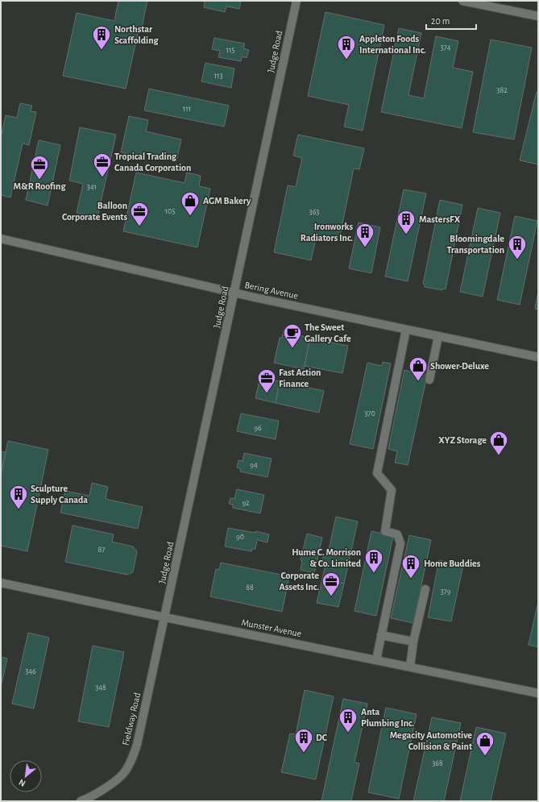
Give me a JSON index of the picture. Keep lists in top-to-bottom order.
{
  "streets": {
    "street": [
      "Judge Road",
      "Bering Avenue",
      "Munster Avenue",
      "Fieldway Road"
    ]
  },
  "crossings": [
    ["Judge Road", "Bering Avenue"],
    ["Judge Road", "Munster Avenue"],
    ["Judge Road", "Fieldway Road"],
    ["Munster Avenue", "Fieldway Road"]
  ],
  "places": {
    "building": [
      "Northstar Scaffolding",
      "Appleton Foods International Inc.",
      "MastersFX",
      "Ironworks Radiators Inc.",
      "Bloomingdale Transportation",
      "Sculpture Supply Canada",
      "Hume C. Morrison & Co. Limited",
      "Home Buddies",
      "Anta Plumbing Inc.",
      "DC"
    ],
    "office": [
      "Tropical Trading Canada Corporation",
      "M&R Roofing",
      "Balloon Corporate Events",
      "Fast Action Finance",
      "Corporate Assets Inc."
    ],
    "shop": [
      "AGM Bakery",
      "Shower-Deluxe",
      "XYZ Storage",
      "Megacity Automotive Collision & Paint"
    ],
    "cafe": ["The Sweet Gallery Cafe"]
  },
  "house_numbers": [
    "374",
    "115",
    "113",
    "382",
    "111",
    "341",
    "105",
    "363",
    "370",
    "96",
    "94",
    "92",
    "90",
    "87",
    "88",
    "379",
    "346",
    "348",
    "368"
  ],
  "scale_bar": "20 m",
  "north": "bottom left"
}
